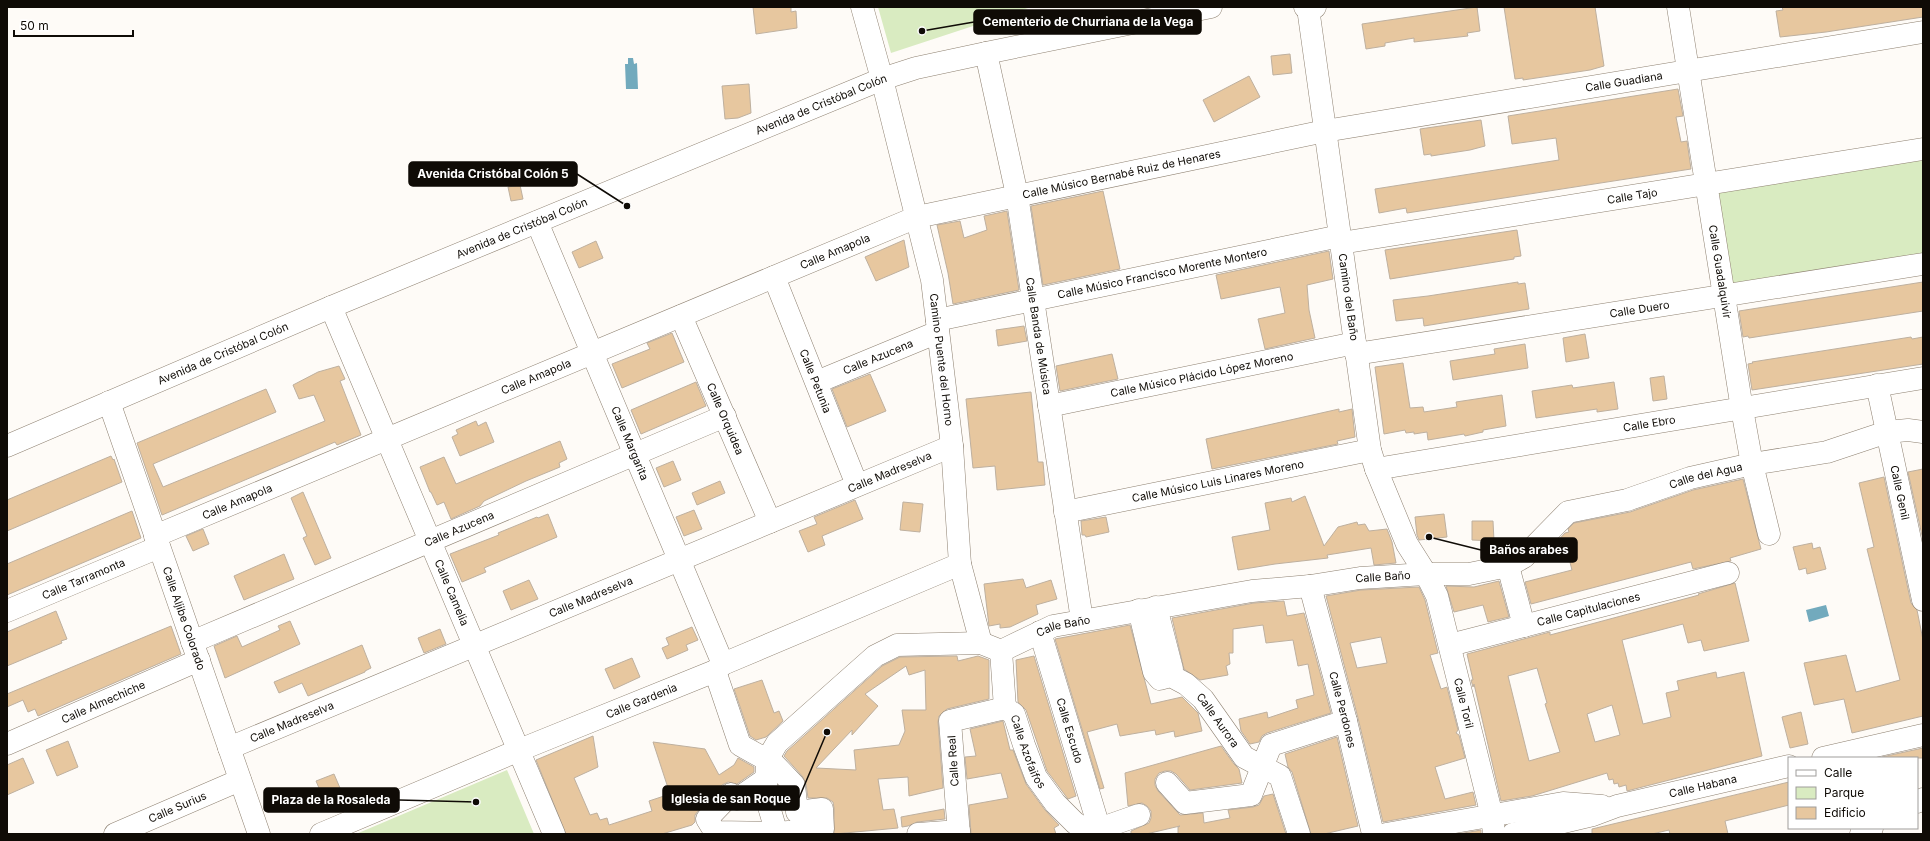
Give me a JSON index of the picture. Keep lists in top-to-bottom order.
{
  "streets": {
    "street": [
      "Calle Guadiana",
      "Avenida de Cristóbal Colón",
      "Calle Músico Bernabé Ruiz de Henares",
      "Calle Tajo",
      "Calle Amapola",
      "Calle Guadalquivir",
      "Calle Músico Francisco Morente Montero",
      "Camino del Baño",
      "Calle Duero",
      "Calle Banda de Música",
      "Calle Azucena",
      "Camino Puente del Horno",
      "Calle Músico Plácido López Moreno",
      "Calle Petunia",
      "Calle Orquidea",
      "Calle Ebro",
      "Calle Margarita",
      "Calle Madreselva",
      "Calle del Agua",
      "Calle Músico Luis Linares Moreno",
      "Calle Genil",
      "Calle Baño",
      "Calle Tarramonta",
      "Calle Camelia",
      "Calle Capitulaciones",
      "Calle Aljibe Colorado",
      "Calle Gardenia",
      "Calle Almechiche",
      "Calle Toril",
      "Calle Perdones",
      "Calle Aurora",
      "Calle Escudo",
      "Calle Azofaifos",
      "Calle Real",
      "Calle Habana",
      "Calle Surius"
    ]
  },
  "crossings": [
    ["Calle Guadiana", "Calle Músico Bernabé Ruiz de Henares"],
    ["Calle Guadiana", "Calle Guadalquivir"],
    ["Calle Guadiana", "Camino del Baño"],
    ["Avenida de Cristóbal Colón", "Calle Banda de Música"],
    ["Avenida de Cristóbal Colón", "Camino Puente del Horno"],
    ["Avenida de Cristóbal Colón", "Calle Margarita"],
    ["Avenida de Cristóbal Colón", "Calle Camelia"],
    ["Avenida de Cristóbal Colón", "Calle Aljibe Colorado"],
    ["Calle Músico Bernabé Ruiz de Henares", "Calle Amapola"],
    ["Calle Músico Bernabé Ruiz de Henares", "Camino del Baño"],
    ["Calle Músico Bernabé Ruiz de Henares", "Calle Banda de Música"],
    ["Calle Músico Bernabé Ruiz de Henares", "Camino Puente del Horno"],
    ["Calle Tajo", "Calle Guadalquivir"],
    ["Calle Tajo", "Calle Músico Francisco Morente Montero"],
    ["Calle Tajo", "Camino del Baño"],
    ["Calle Amapola", "Camino Puente del Horno"],
    ["Calle Amapola", "Calle Petunia"],
    ["Calle Amapola", "Calle Orquidea"],
    ["Calle Amapola", "Calle Margarita"],
    ["Calle Amapola", "Calle Tarramonta"],
    ["Calle Amapola", "Calle Camelia"],
    ["Calle Amapola", "Calle Aljibe Colorado"],
    ["Calle Guadalquivir", "Calle Duero"],
    ["Calle Guadalquivir", "Calle Ebro"],
    ["Calle Guadalquivir", "Calle del Agua"],
    ["Calle Músico Francisco Morente Montero", "Camino del Baño"],
    ["Calle Músico Francisco Morente Montero", "Calle Banda de Música"],
    ["Calle Músico Francisco Morente Montero", "Calle Azucena"],
    ["Calle Músico Francisco Morente Montero", "Camino Puente del Horno"],
    ["Camino del Baño", "Calle Duero"],
    ["Camino del Baño", "Calle Músico Plácido López Moreno"],
    ["Camino del Baño", "Calle Ebro"],
    ["Camino del Baño", "Calle del Agua"],
    ["Camino del Baño", "Calle Músico Luis Linares Moreno"],
    ["Camino del Baño", "Calle Baño"],
    ["Camino del Baño", "Calle Toril"],
    ["Calle Duero", "Calle Músico Plácido López Moreno"],
    ["Calle Banda de Música", "Calle Músico Plácido López Moreno"],
    ["Calle Banda de Música", "Calle Músico Luis Linares Moreno"],
    ["Calle Banda de Música", "Calle Baño"],
    ["Calle Azucena", "Camino Puente del Horno"],
    ["Calle Azucena", "Calle Petunia"],
    ["Calle Azucena", "Calle Orquidea"],
    ["Calle Azucena", "Calle Margarita"],
    ["Calle Azucena", "Calle Camelia"],
    ["Calle Azucena", "Calle Aljibe Colorado"],
    ["Calle Azucena", "Calle Almechiche"],
    ["Camino Puente del Horno", "Calle Madreselva"],
    ["Camino Puente del Horno", "Calle Gardenia"],
    ["Calle Petunia", "Calle Madreselva"],
    ["Calle Orquidea", "Calle Madreselva"],
    ["Calle Ebro", "Calle Músico Luis Linares Moreno"],
    ["Calle Ebro", "Calle Genil"],
    ["Calle Margarita", "Calle Madreselva"],
    ["Calle Margarita", "Calle Gardenia"],
    ["Calle Madreselva", "Calle Camelia"],
    ["Calle Madreselva", "Calle Aljibe Colorado"],
    ["Calle del Agua", "Calle Genil"],
    ["Calle del Agua", "Calle Baño"],
    ["Calle del Agua", "Calle Toril"],
    ["Calle Baño", "Calle Toril"],
    ["Calle Baño", "Calle Perdones"],
    ["Calle Baño", "Calle Aurora"],
    ["Calle Baño", "Calle Escudo"],
    ["Calle Baño", "Calle Azofaifos"],
    ["Calle Tarramonta", "Calle Aljibe Colorado"],
    ["Calle Camelia", "Calle Gardenia"],
    ["Calle Capitulaciones", "Calle Toril"],
    ["Calle Aljibe Colorado", "Calle Almechiche"],
    ["Calle Aljibe Colorado", "Calle Surius"],
    ["Calle Toril", "Calle Habana"],
    ["Calle Escudo", "Calle Azofaifos"],
    ["Calle Azofaifos", "Calle Real"]
  ],
  "places": [
    "Cementerio de Churriana de la Vega",
    "Avenida Cristóbal Colón 5",
    "Baños arabes",
    "Iglesia de san Roque",
    "Plaza de la Rosaleda"
  ],
  "legend": ["Calle", "Parque", "Edificio"],
  "scale_bar": "50 m"
}
